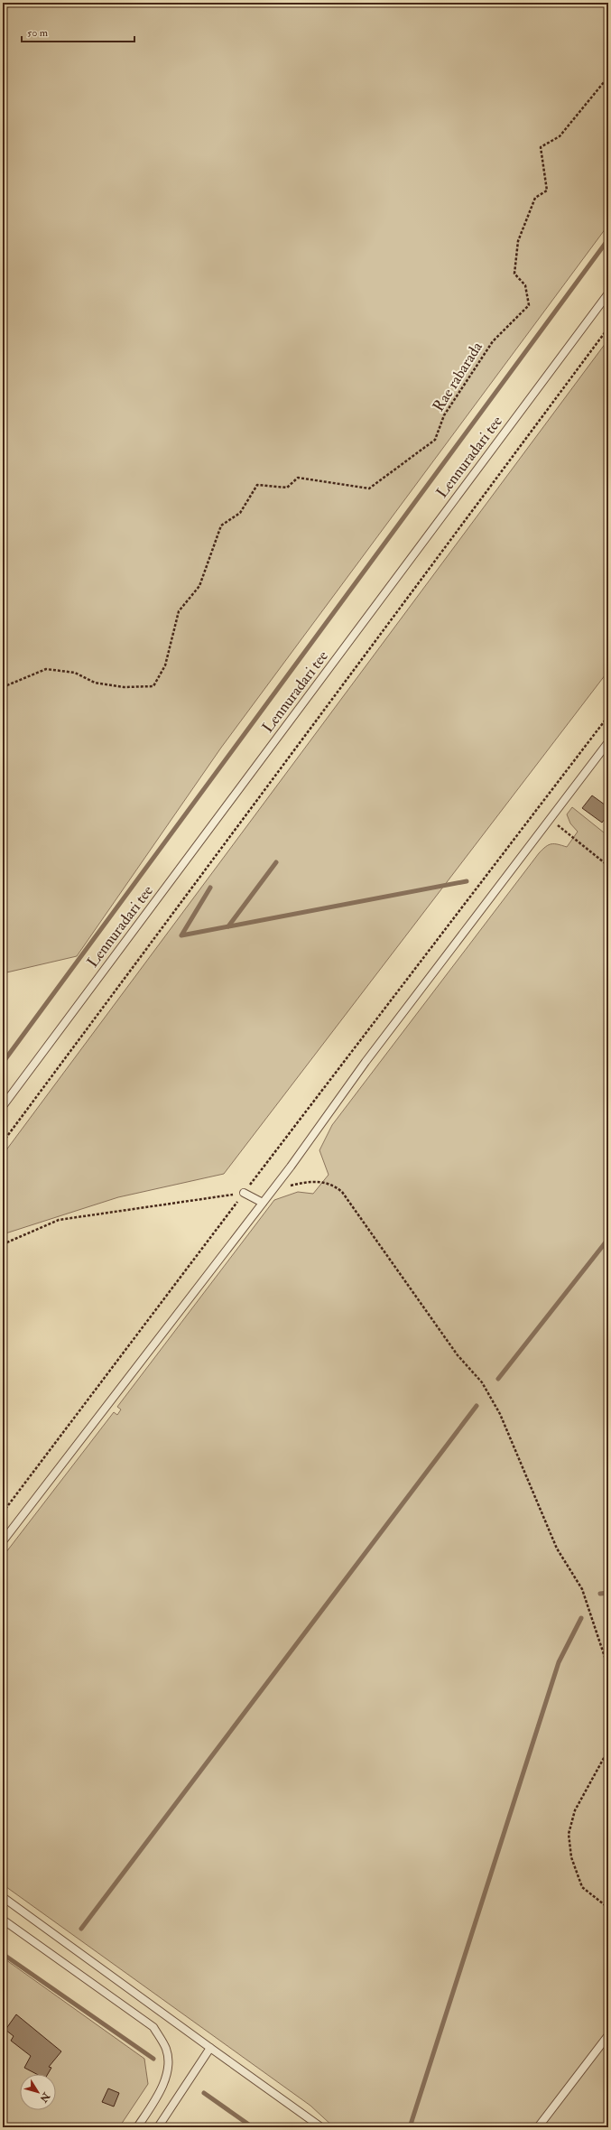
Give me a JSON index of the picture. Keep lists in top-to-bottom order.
{
  "streets": {
    "lane": ["Lennuradari tee"],
    "path": ["Rae rabarada"]
  },
  "scale_bar": "50 m",
  "north": "bottom right"
}
